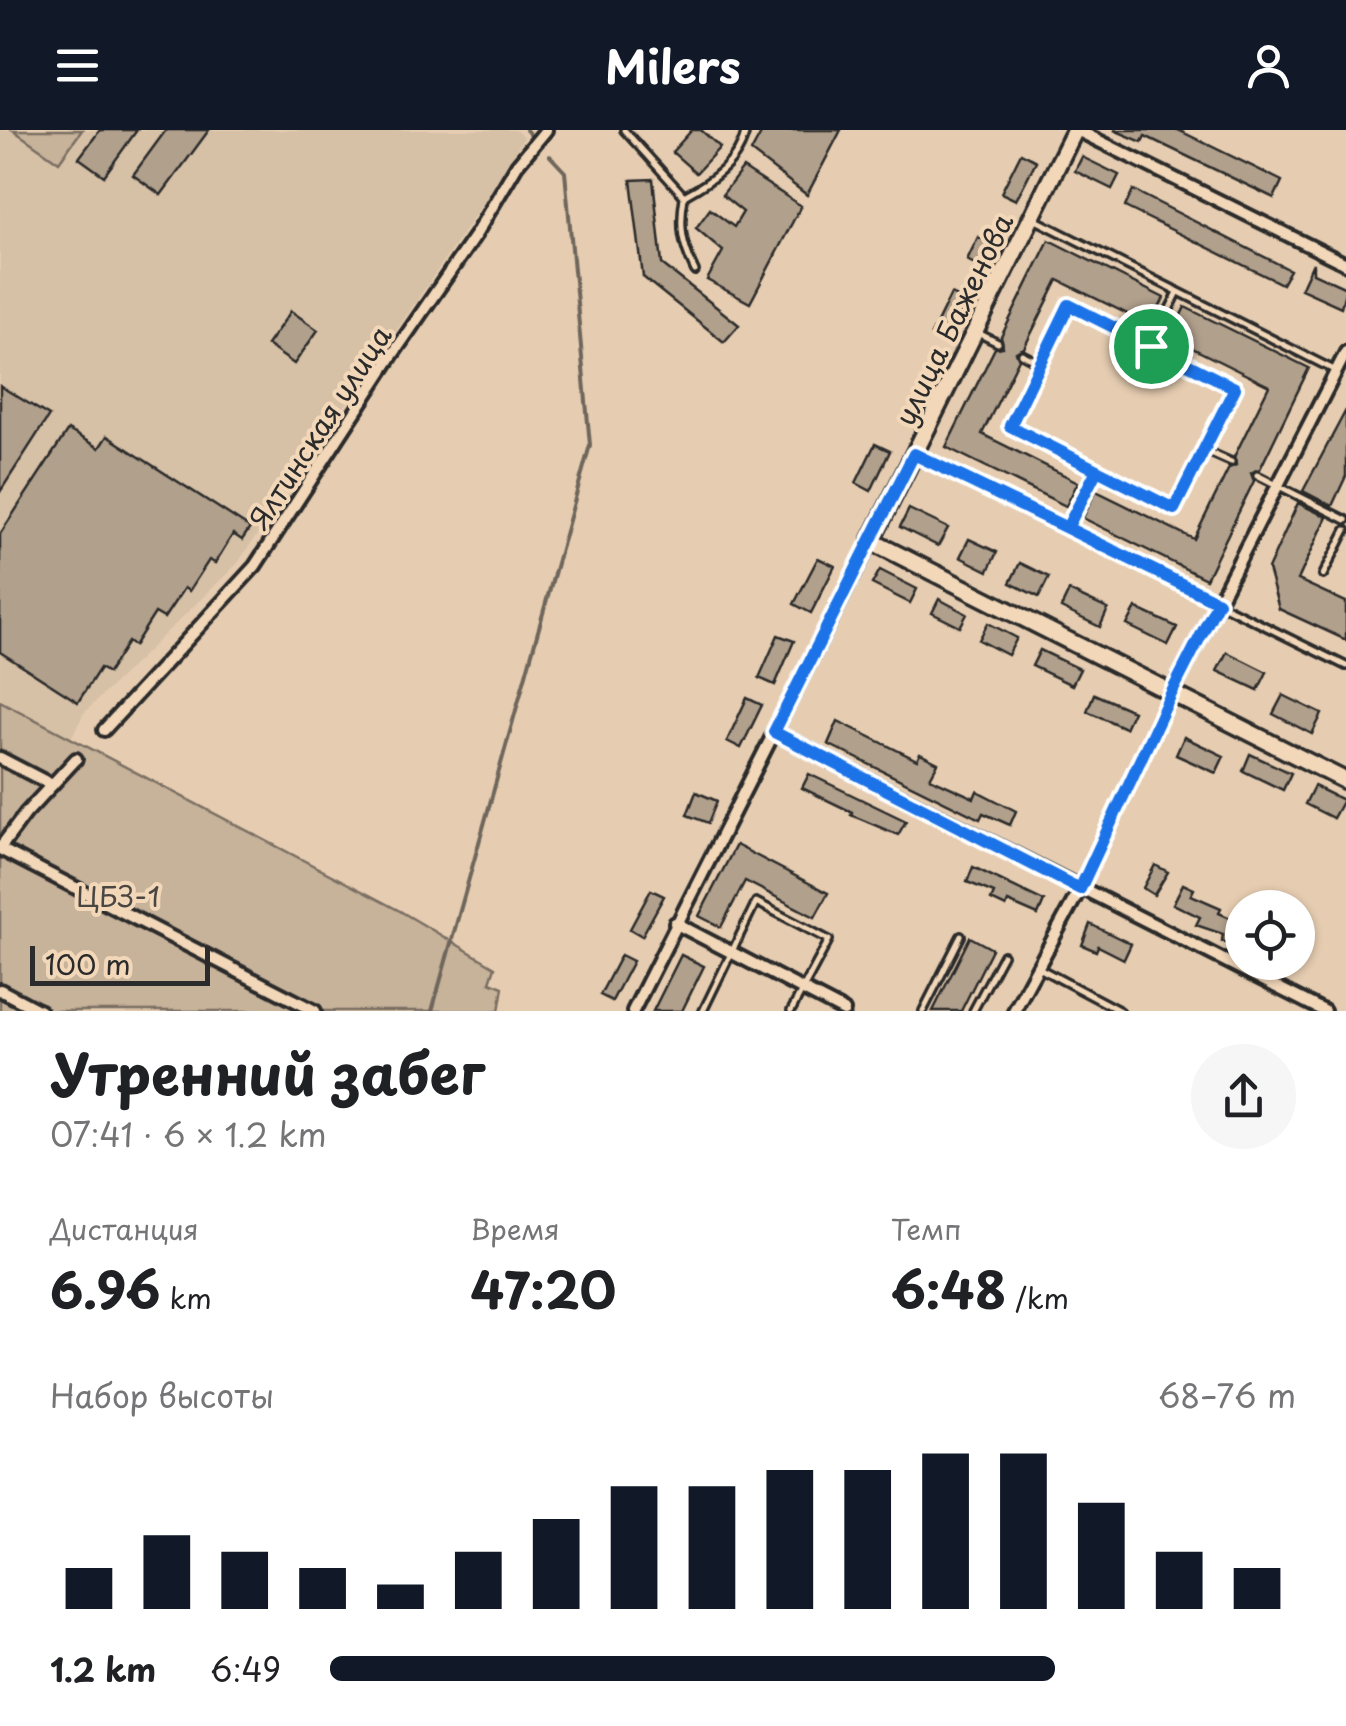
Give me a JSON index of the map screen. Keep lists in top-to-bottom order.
{
  "streets": {
    "street": ["улица Баженова", "Ялтинская улица"]
  },
  "parks": ["ЦБЗ-1"],
  "scale_bar": "100 m",
  "page": {
    "header": "Milers",
    "scale": "100 m",
    "heading": ["Утренний забег", "07:41 · 6 × 1.2 km"],
    "stats": [
      ["Дистанция", "6.96 km"],
      ["Время", "47:20"],
      ["Темп", "6:48 /km"]
    ],
    "chart": ["Набор высоты", "68–76 m"],
    "list": [
      {
        "name": "1.2 km",
        "note": "6:49"
      }
    ]
  }
}
